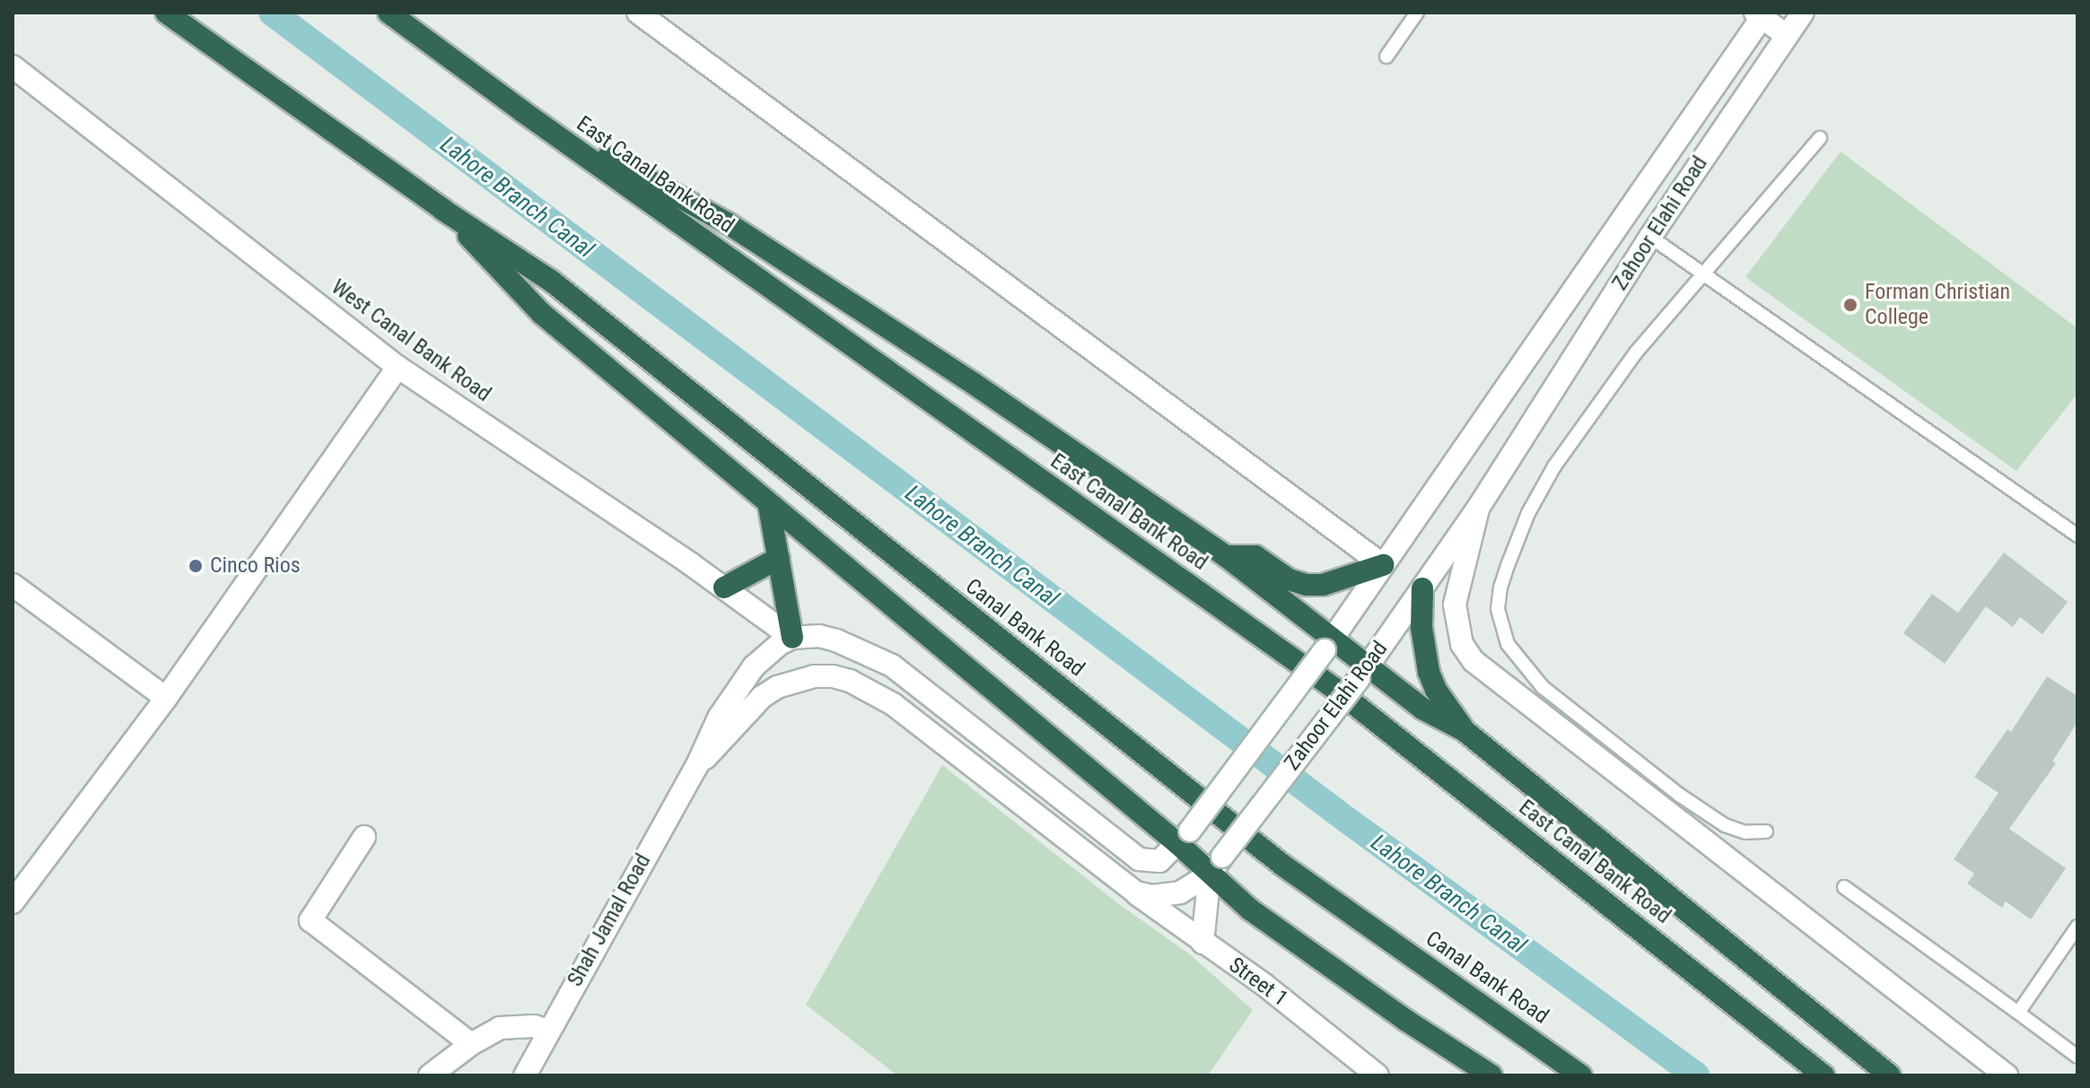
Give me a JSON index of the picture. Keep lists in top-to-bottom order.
{
  "streets": {
    "highway": ["East Canal Bank Road", "Canal Bank Road"],
    "street": [
      "Zahoor Elahi Road",
      "West Canal Bank Road",
      "Shah Jamal Road",
      "Street 1"
    ]
  },
  "crossings": [
    ["Zahoor Elahi Road", "Street 1"]
  ],
  "water": ["Lahore Branch Canal"],
  "places": ["Forman Christian College", "Cinco Rios"]
}
